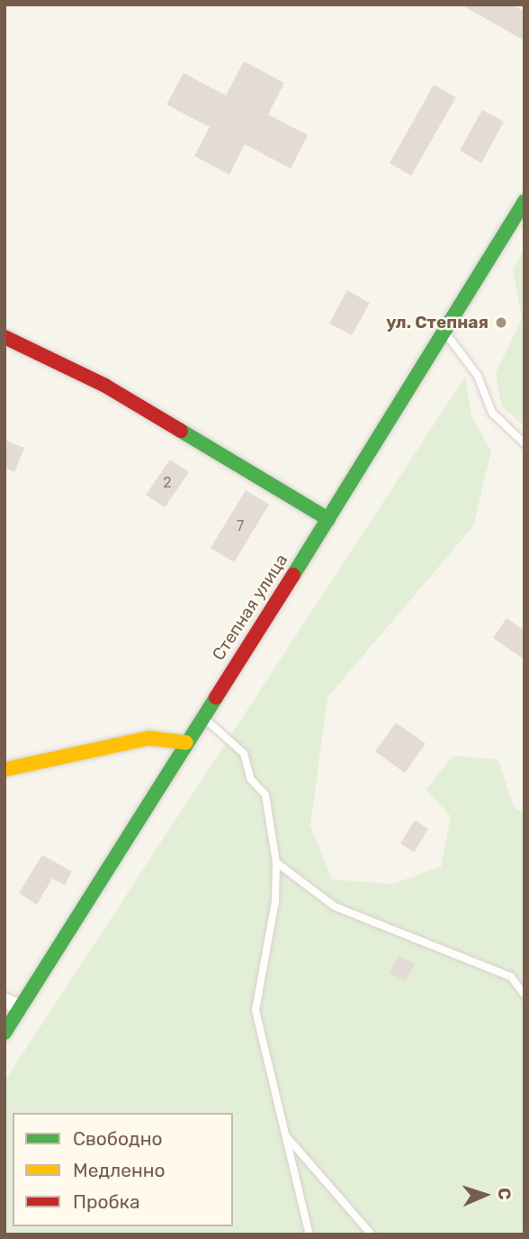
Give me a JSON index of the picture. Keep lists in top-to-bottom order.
{
  "streets": {
    "street": ["Степная улица"]
  },
  "places": ["ул. Степная"],
  "house_numbers": ["2", "7"],
  "legend": ["Свободно", "Медленно", "Пробка"],
  "north": "right"
}
